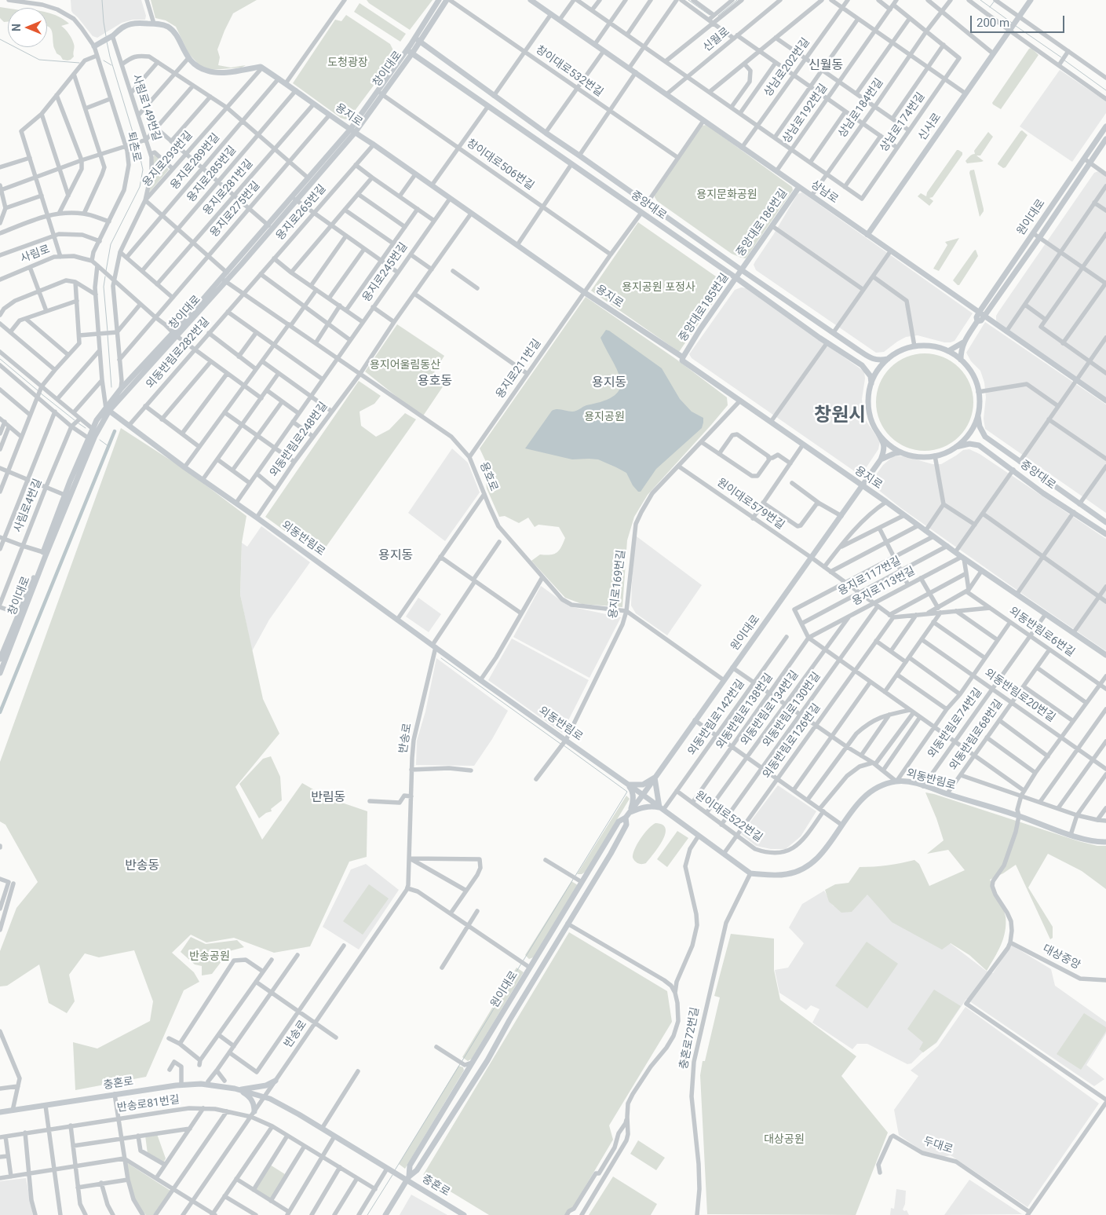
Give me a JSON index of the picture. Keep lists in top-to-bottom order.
{
  "streets": {
    "main road": [
      "창이대로",
      "용지로",
      "신사로",
      "상남로",
      "중앙대로",
      "원이대로",
      "중앙대로186번길",
      "중앙대로185번길",
      "외동반림로",
      "충혼로"
    ],
    "street": [
      "신월로",
      "상남로202번길",
      "창이대로532번길",
      "사림로149번길",
      "상남로184번길",
      "상남로192번길",
      "상남로174번길",
      "퇴촌로",
      "용지로293번길",
      "용지로289번길",
      "창이대로506번길",
      "용지로285번길",
      "용지로281번길",
      "용지로275번길",
      "용지로265번길",
      "사림로",
      "용지로245번길",
      "외동반림로282번길",
      "용지로211번길",
      "외동반림로248번길",
      "용호로",
      "원이대로579번길",
      "사림로4번길",
      "용지로117번길",
      "용지로169번길",
      "용지로113번길",
      "외동반림로6번길",
      "외동반림로20번길",
      "외동반림로134번길",
      "외동반림로130번길",
      "외동반림로138번길",
      "외동반림로142번길",
      "외동반림로74번길",
      "외동반림로68번길",
      "반송로",
      "외동반림로126번길",
      "원이대로522번길",
      "대상중앙",
      "충혼로72번길",
      "반송로81번길",
      "두대로"
    ]
  },
  "crossings": [
    ["신월로", "상남로"],
    ["상남로202번길", "상남로"],
    ["창이대로", "사림로149번길"],
    ["창이대로", "용지로"],
    ["창이대로", "용지로293번길"],
    ["창이대로", "창이대로506번길"],
    ["창이대로", "중앙대로"],
    ["창이대로", "용호로"],
    ["창이대로", "외동반림로"],
    ["사림로149번길", "용지로293번길"],
    ["사림로149번길", "사림로"],
    ["상남로184번길", "상남로"],
    ["상남로192번길", "상남로"],
    ["용지로", "용지로293번길"],
    ["용지로", "용지로289번길"],
    ["용지로", "용지로285번길"],
    ["용지로", "용지로281번길"],
    ["용지로", "용지로275번길"],
    ["용지로", "용지로265번길"],
    ["용지로", "원이대로"],
    ["용지로", "용지로245번길"],
    ["용지로", "중앙대로185번길"],
    ["용지로", "용지로211번길"],
    ["용지로", "외동반림로248번길"],
    ["용지로", "용지로117번길"],
    ["용지로", "용지로169번길"],
    ["용지로", "용지로113번길"],
    ["용지로", "외동반림로74번길"],
    ["신사로", "상남로"],
    ["퇴촌로", "사림로"],
    ["용지로293번길", "용지로289번길"],
    ["용지로293번길", "용지로285번길"],
    ["용지로293번길", "용지로281번길"],
    ["용지로293번길", "용지로275번길"],
    ["창이대로506번길", "용지로211번길"],
    ["상남로", "원이대로"],
    ["상남로", "중앙대로186번길"],
    ["중앙대로", "원이대로"],
    ["중앙대로", "중앙대로186번길"],
    ["중앙대로", "중앙대로185번길"],
    ["중앙대로", "용지로211번길"],
    ["용지로265번길", "외동반림로282번길"],
    ["용지로265번길", "용호로"],
    ["원이대로", "용호로"],
    ["원이대로", "원이대로579번길"],
    ["원이대로", "외동반림로"],
    ["원이대로", "충혼로"],
    ["중앙대로186번길", "중앙대로185번길"],
    ["용지로245번길", "용호로"],
    ["용지로245번길", "외동반림로"],
    ["외동반림로282번길", "용호로"],
    ["외동반림로282번길", "외동반림로"],
    ["용지로211번길", "용호로"],
    ["외동반림로248번길", "용호로"],
    ["외동반림로248번길", "외동반림로"],
    ["용호로", "용지로169번길"],
    ["원이대로579번길", "용지로117번길"],
    ["원이대로579번길", "용지로169번길"],
    ["원이대로579번길", "용지로113번길"],
    ["원이대로579번길", "외동반림로130번길"],
    ["원이대로579번길", "외동반림로126번길"],
    ["외동반림로", "용지로169번길"],
    ["외동반림로", "외동반림로142번길"],
    ["외동반림로", "외동반림로74번길"],
    ["외동반림로", "외동반림로68번길"],
    ["외동반림로", "반송로"],
    ["외동반림로", "외동반림로126번길"],
    ["외동반림로", "충혼로72번길"],
    ["용지로113번길", "외동반림로134번길"],
    ["용지로113번길", "외동반림로138번길"],
    ["외동반림로6번길", "외동반림로74번길"],
    ["외동반림로6번길", "외동반림로68번길"],
    ["외동반림로20번길", "외동반림로74번길"],
    ["외동반림로20번길", "외동반림로68번길"],
    ["외동반림로134번길", "원이대로522번길"],
    ["외동반림로130번길", "원이대로522번길"],
    ["외동반림로138번길", "원이대로522번길"],
    ["외동반림로142번길", "원이대로522번길"],
    ["반송로", "충혼로"],
    ["반송로", "반송로81번길"],
    ["외동반림로126번길", "원이대로522번길"]
  ],
  "districts": [
    "신월동",
    "용호동",
    "용지동",
    "창원시",
    "용지동",
    "반림동",
    "반송동"
  ],
  "parks": [
    "도청광장",
    "용지문화공원",
    "용지공원 포정사",
    "용지어울림동산",
    "용지공원",
    "반송공원",
    "대상공원"
  ],
  "scale_bar": "200 m",
  "north": "left"
}
